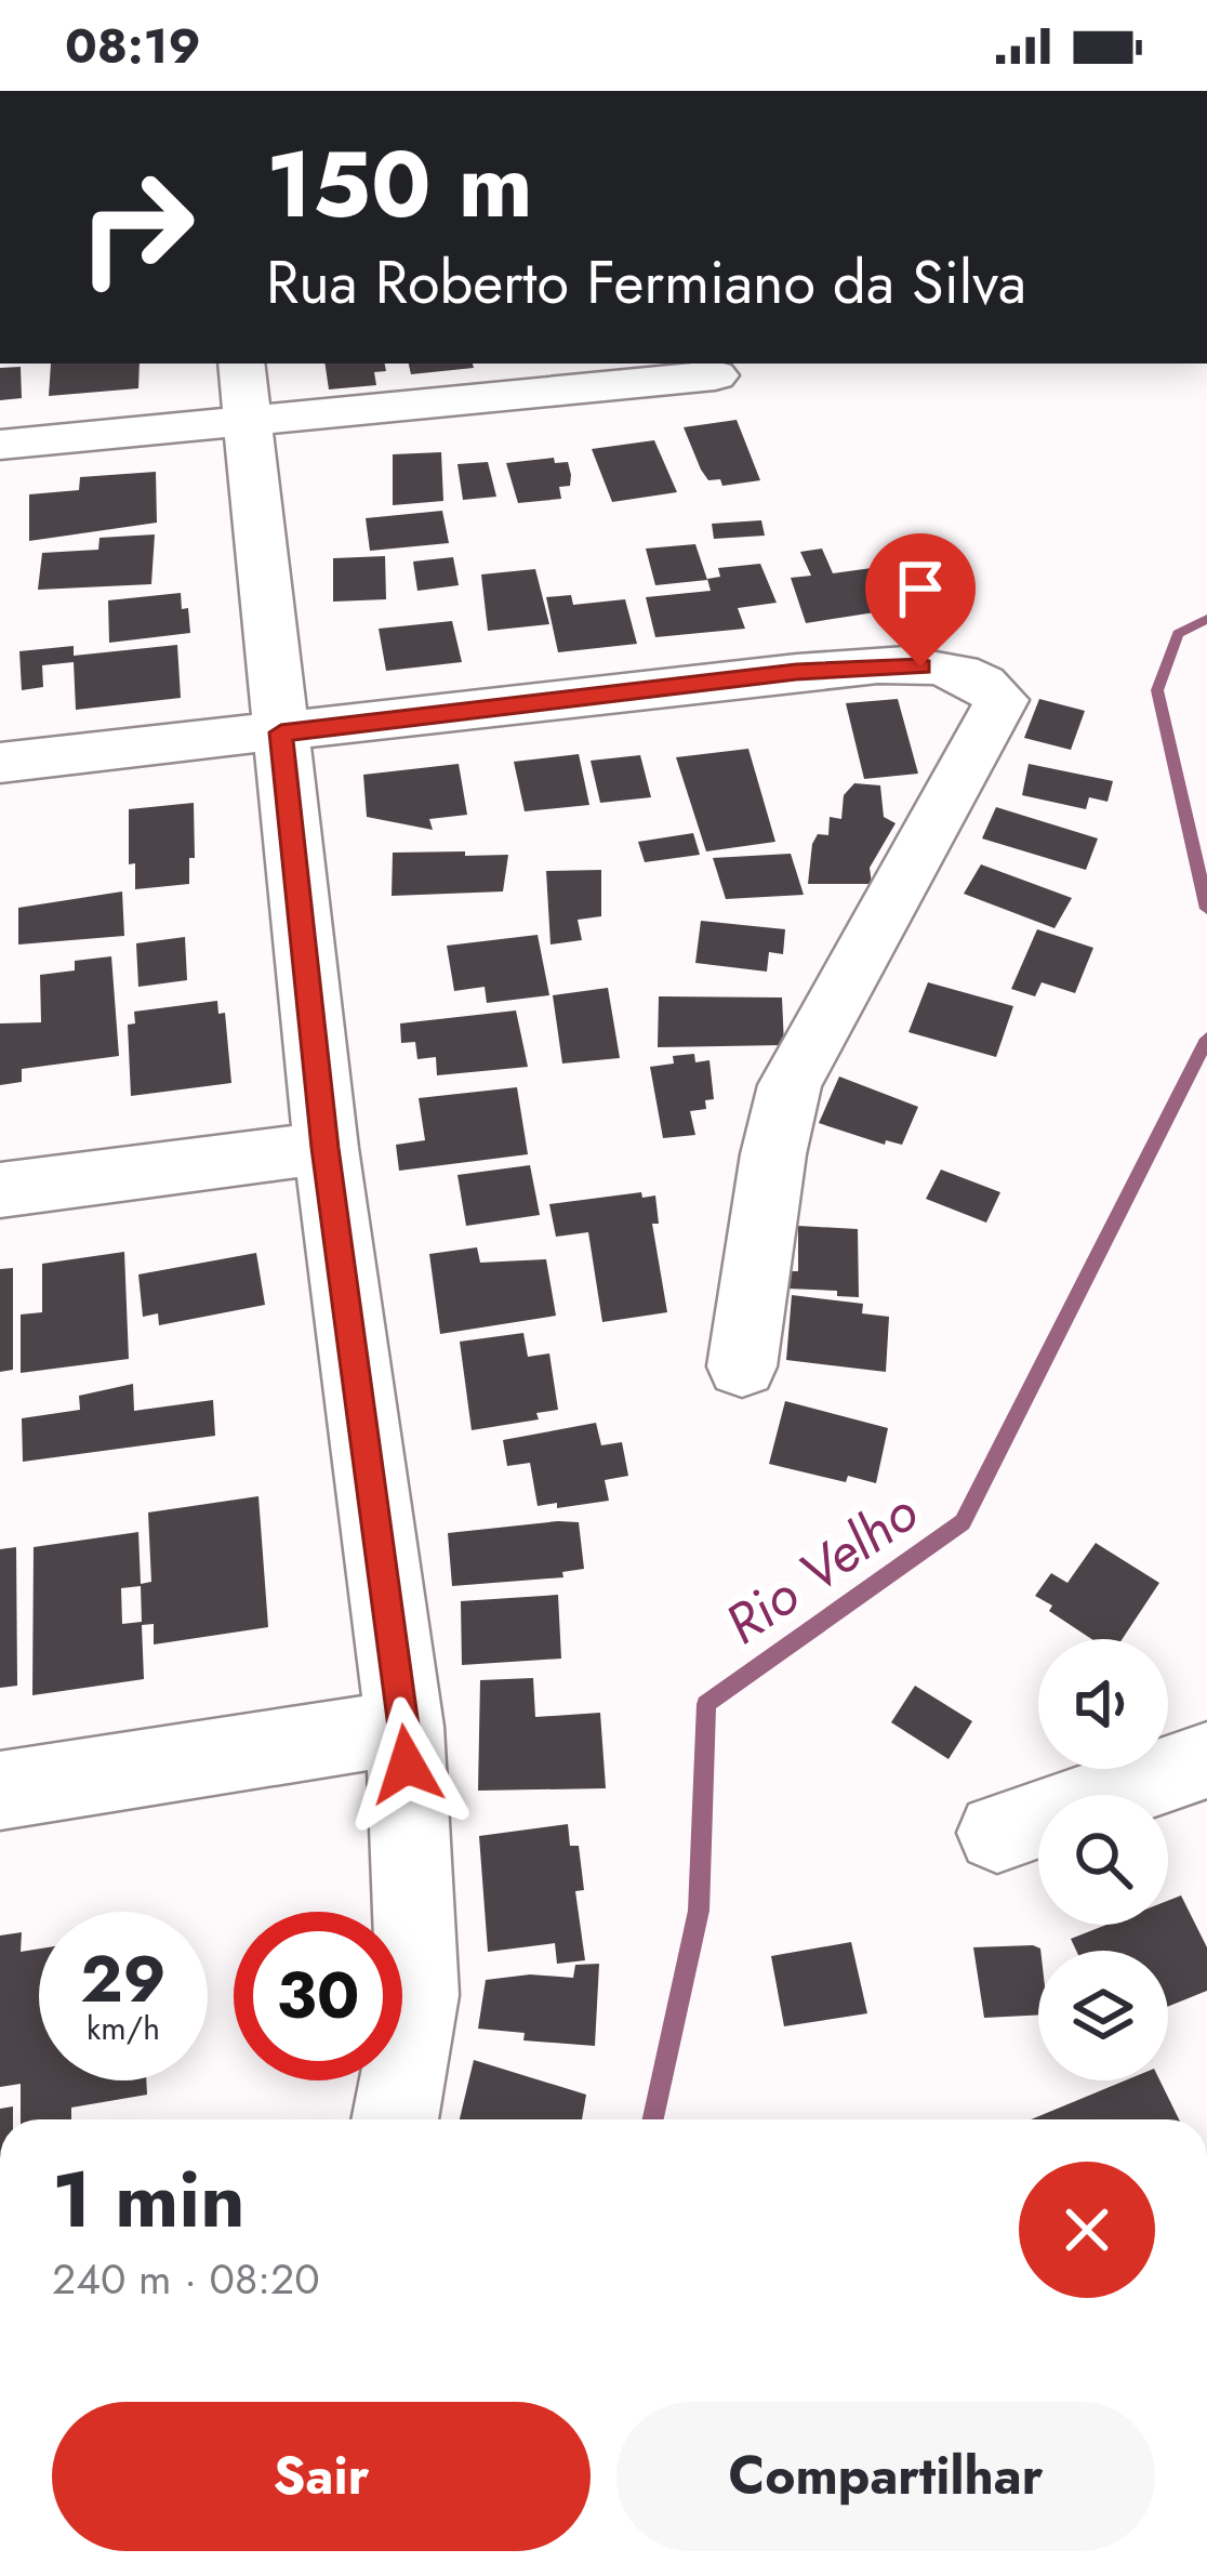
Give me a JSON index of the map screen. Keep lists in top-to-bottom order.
{
  "water": ["Rio Velho"],
  "page": {
    "status": "08:19",
    "turn": ["150 m", "Rua Roberto Fermiano da Silva"],
    "speed": "29 km/h",
    "limit": "30",
    "heading": ["1 min", "240 m · 08:20"],
    "buttons": ["Sair", "Compartilhar"]
  }
}
